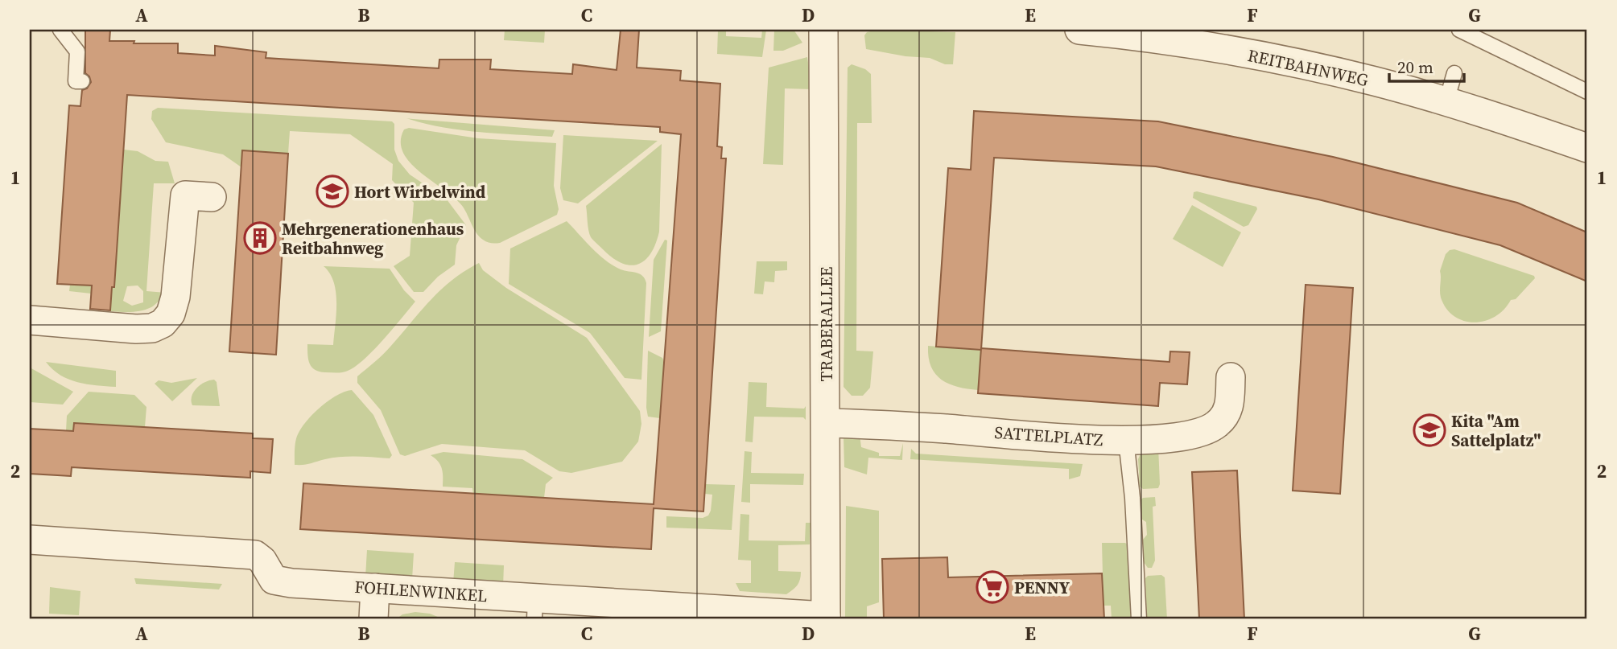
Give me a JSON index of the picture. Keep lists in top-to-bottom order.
{
  "streets": {
    "street": [
      "REITBAHNWEG",
      "TRABERALLEE",
      "SATTELPLATZ",
      "FOHLENWINKEL"
    ]
  },
  "crossings": [
    ["TRABERALLEE", "SATTELPLATZ"],
    ["TRABERALLEE", "FOHLENWINKEL"]
  ],
  "places": {
    "school or university": ["Hort Wirbelwind", "Kita \"Am Sattelplatz\""],
    "building": ["Mehrgenerationenhaus Reitbahnweg"],
    "supermarket": ["PENNY"]
  },
  "scale_bar": "20 m",
  "grid": {
    "columns": [
      "A",
      "B",
      "C",
      "D",
      "E",
      "F",
      "G"
    ],
    "rows": ["1", "2"]
  }
}
